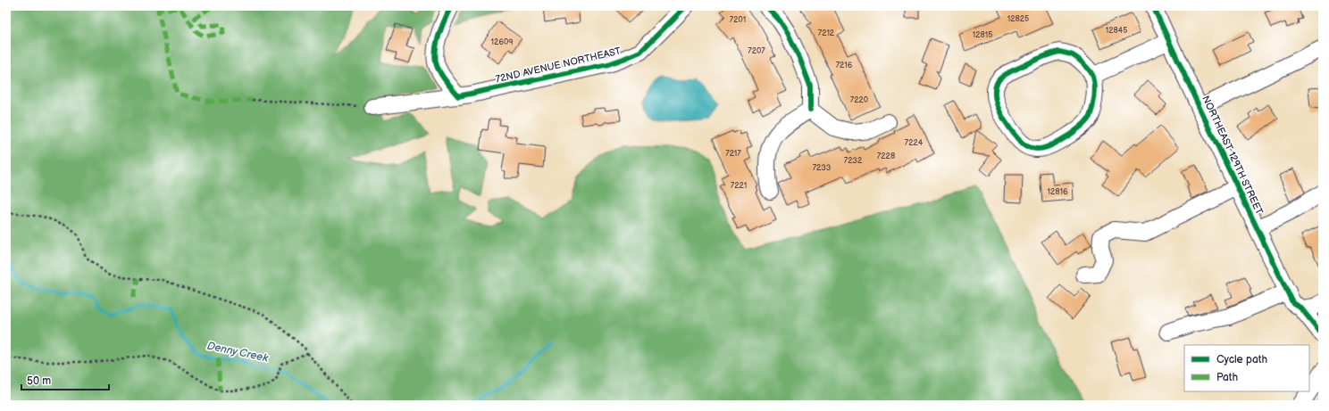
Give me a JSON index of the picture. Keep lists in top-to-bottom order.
{
  "streets": {
    "street": ["72ND AVENUE NORTHEAST", "NORTHEAST 129TH STREET"]
  },
  "water": ["Denny Creek"],
  "house_numbers": [
    "12825",
    "7201",
    "12845",
    "7212",
    "12815",
    "12609",
    "7207",
    "7216",
    "7220",
    "7224",
    "7217",
    "7228",
    "7232",
    "7233",
    "7221",
    "12816"
  ],
  "legend": ["Cycle path", "Path"],
  "scale_bar": "50 m"
}
